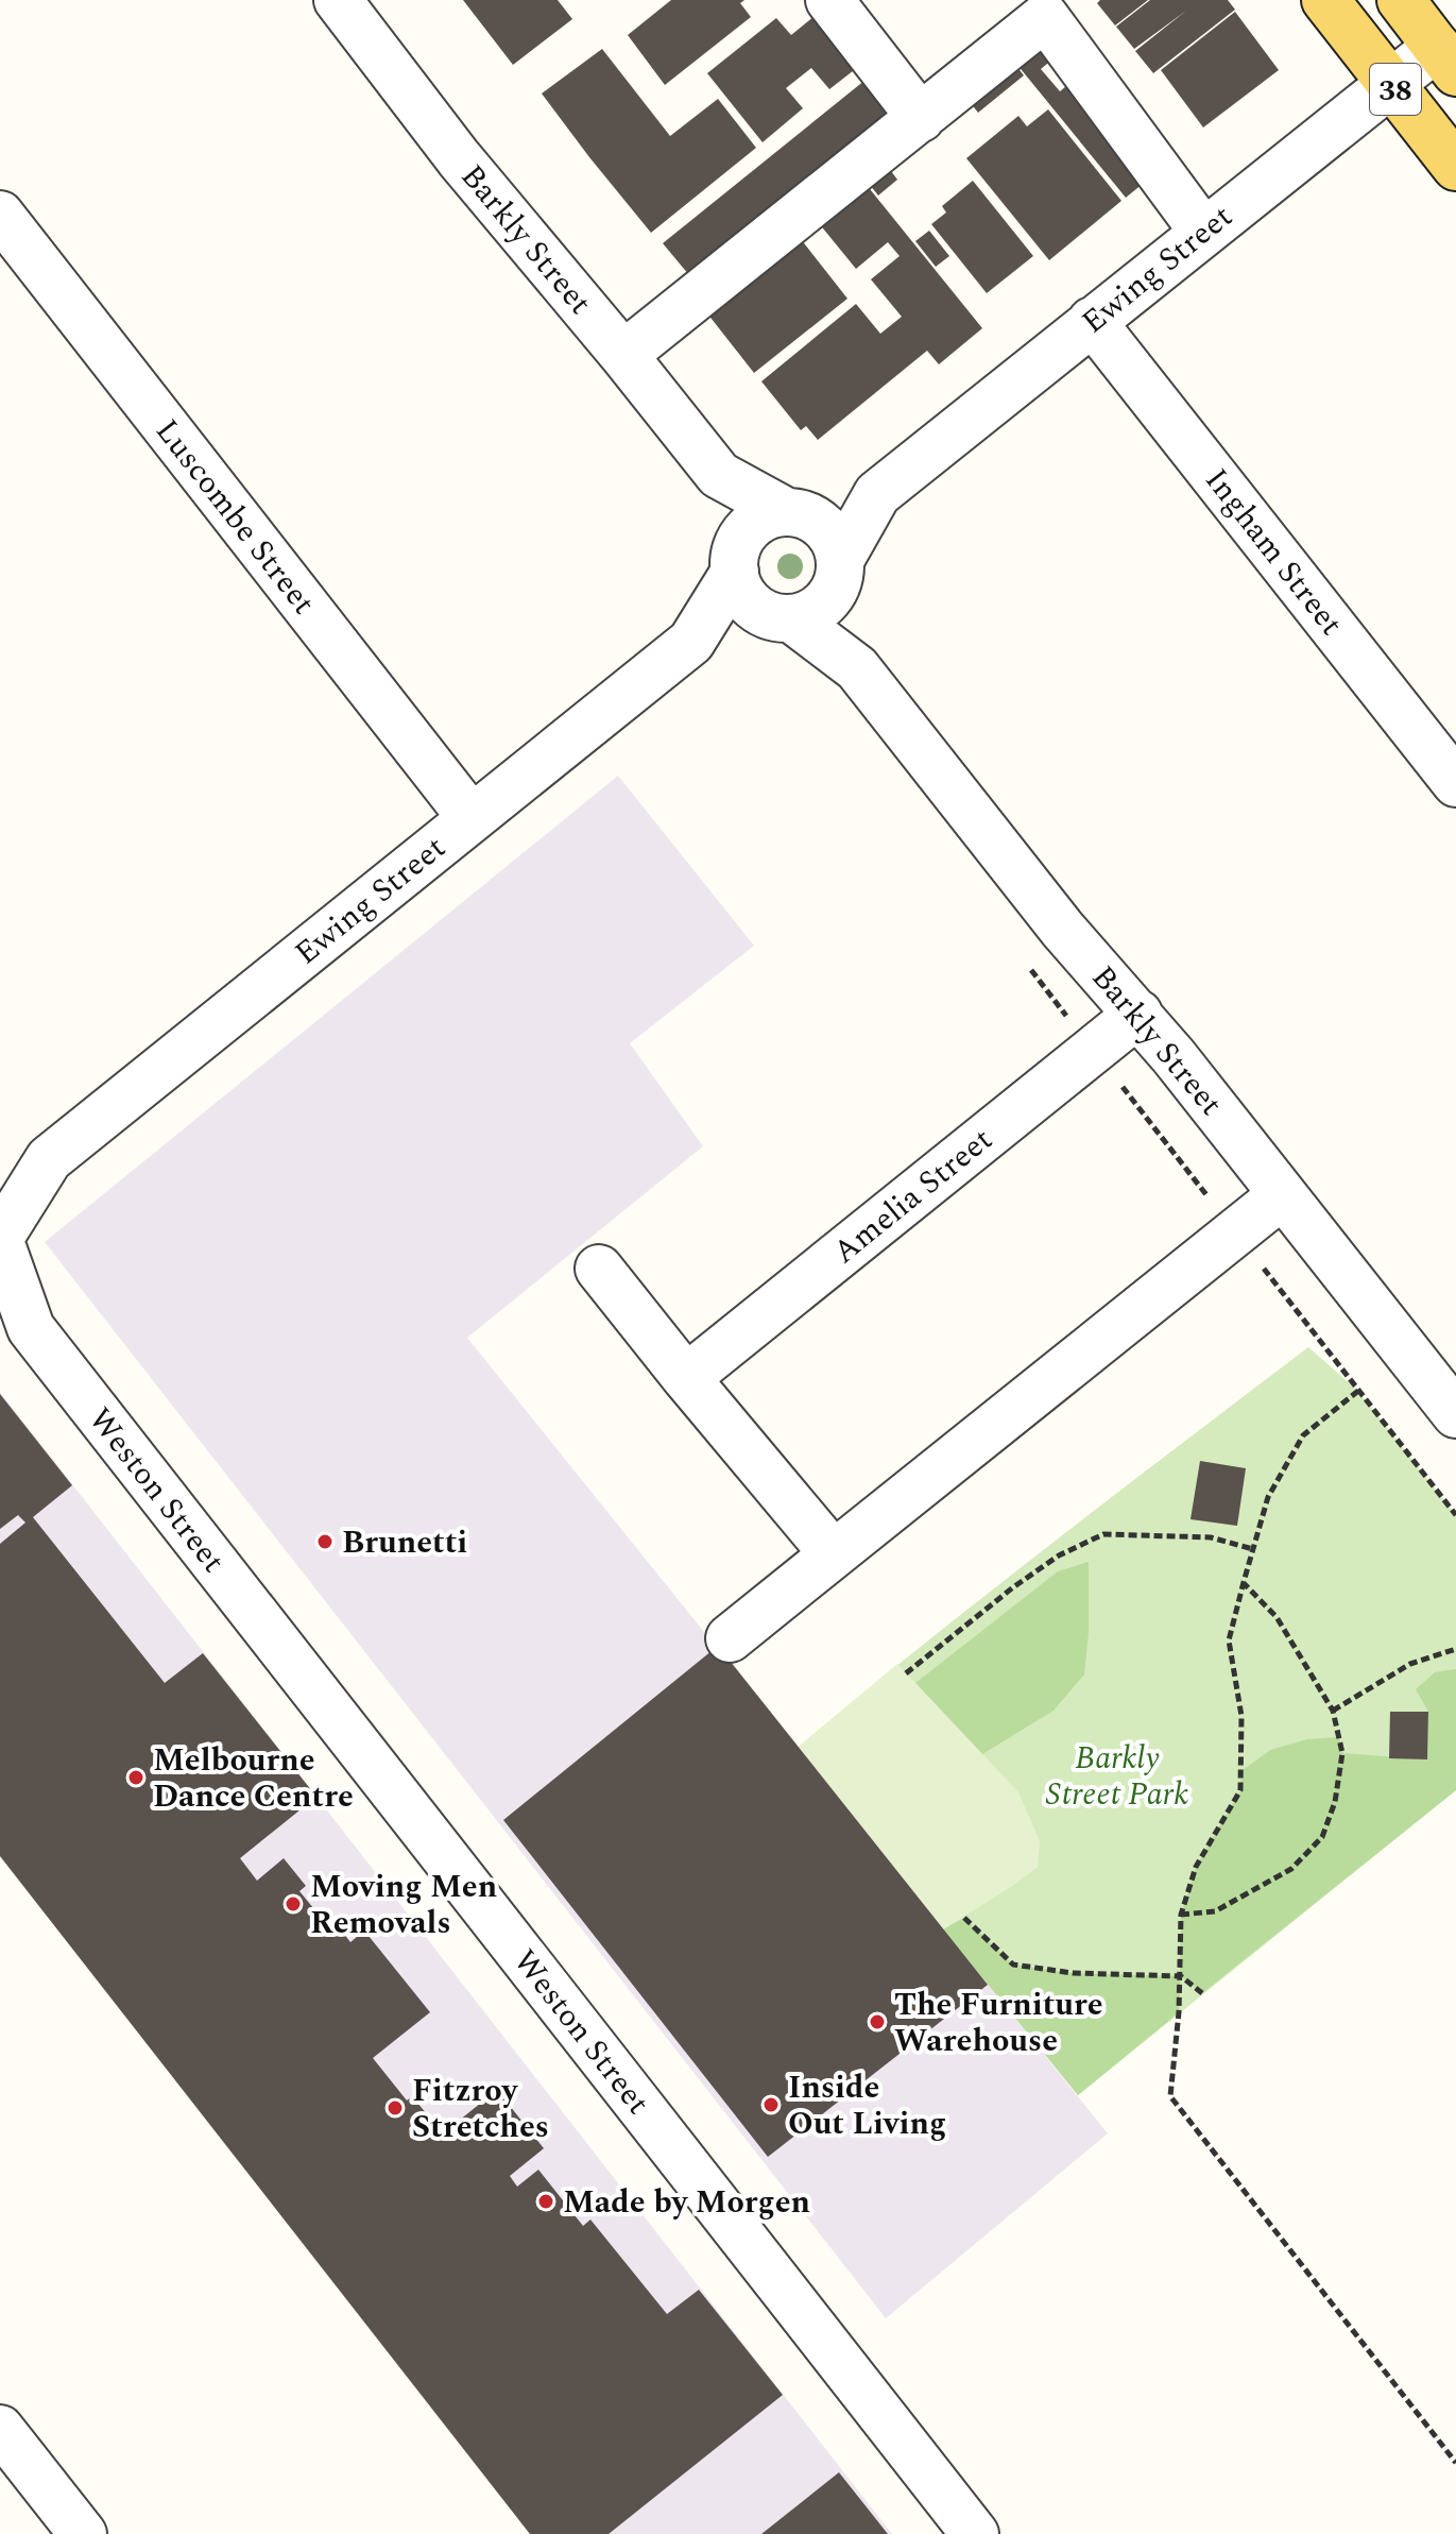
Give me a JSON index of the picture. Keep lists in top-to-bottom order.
{
  "streets": {
    "main road": ["38"],
    "street": [
      "Barkly Street",
      "Ewing Street",
      "Luscombe Street",
      "Ingham Street",
      "Amelia Street",
      "Weston Street"
    ]
  },
  "crossings": [
    ["38", "Ewing Street"],
    ["Barkly Street", "Ewing Street"],
    ["Barkly Street", "Amelia Street"],
    ["Ewing Street", "Luscombe Street"],
    ["Ewing Street", "Ingham Street"],
    ["Ewing Street", "Weston Street"]
  ],
  "parks": ["Barkly Street Park"],
  "places": [
    "Brunetti",
    "Melbourne Dance Centre",
    "Moving Men Removals",
    "The Furniture Warehouse",
    "Inside Out Living",
    "Fitzroy Stretches",
    "Made by Morgen"
  ]
}
